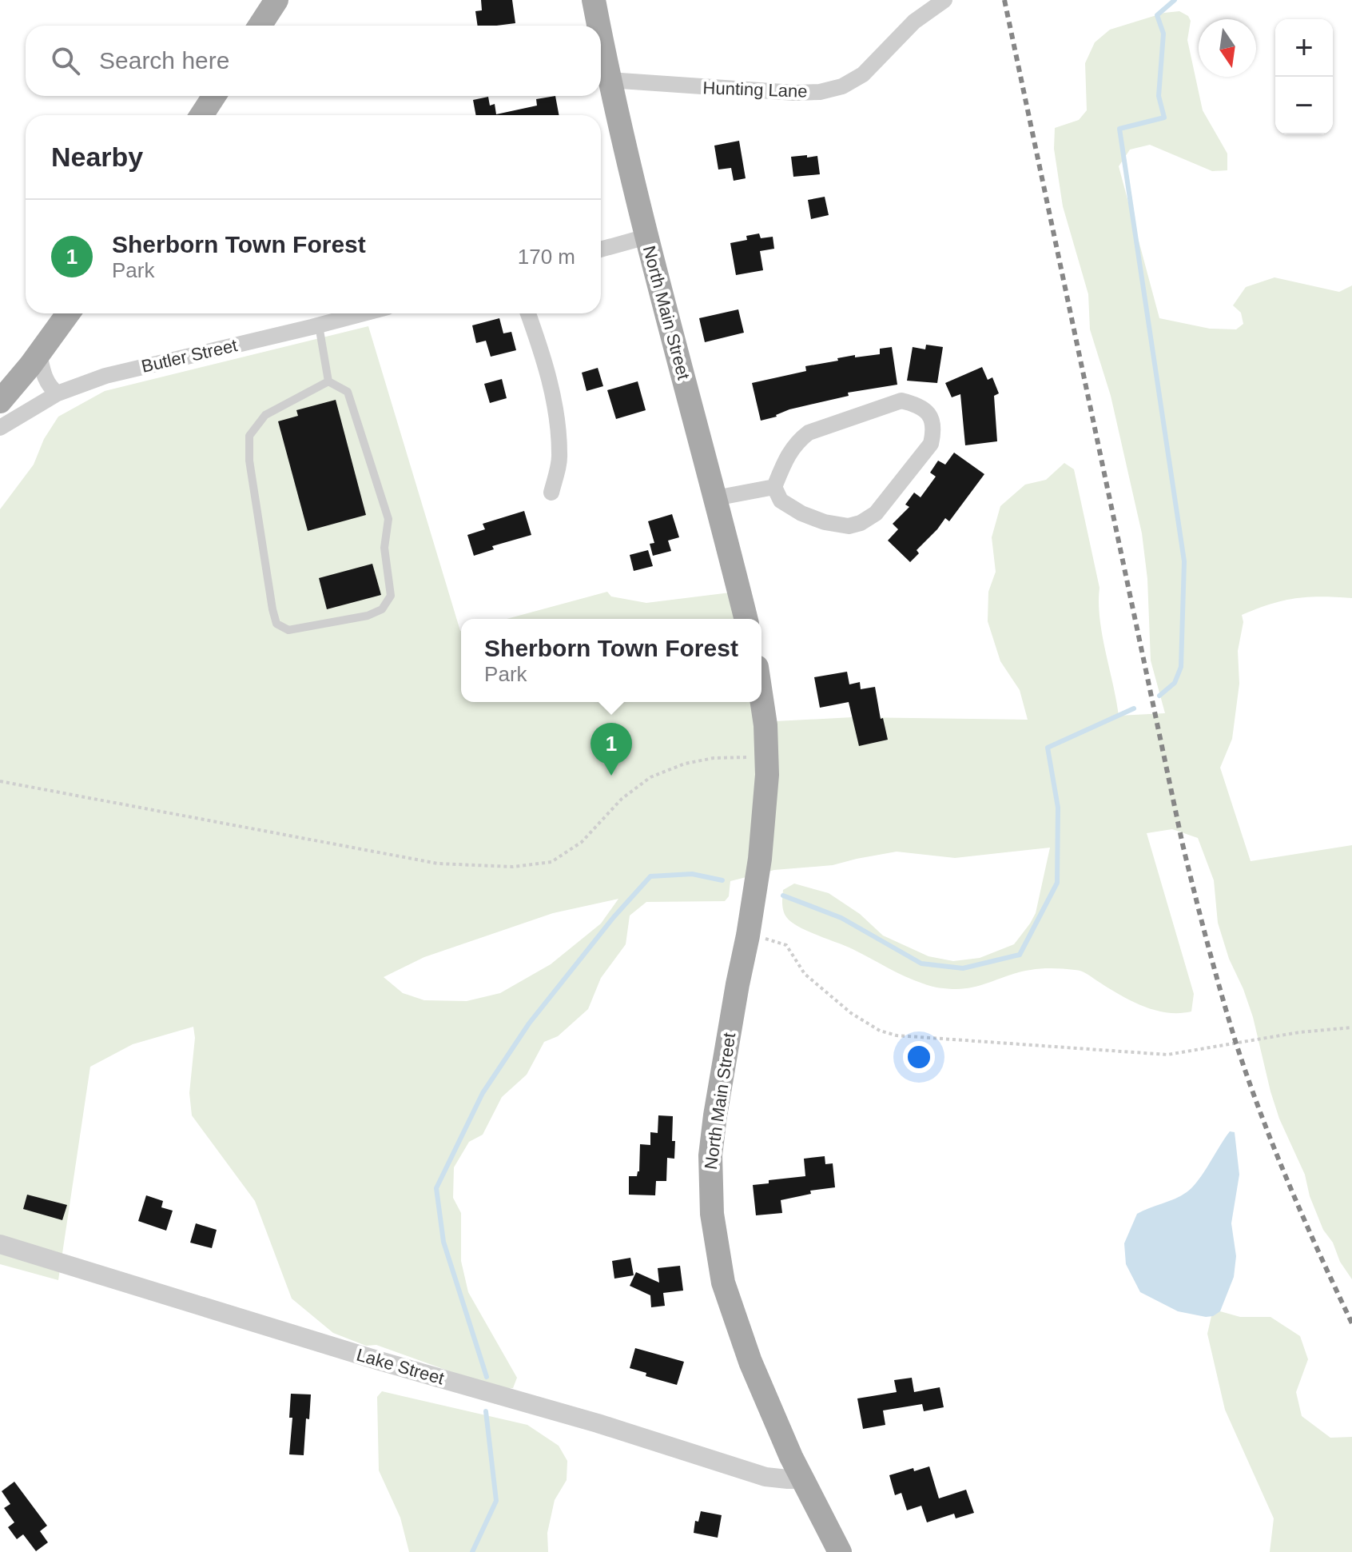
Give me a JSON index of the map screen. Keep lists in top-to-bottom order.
{
  "streets": {
    "main road": ["North Main Street"],
    "street": ["Hunting Lane", "Butler Street", "Lake Street"]
  },
  "crossings": [
    ["Hunting Lane", "North Main Street"],
    ["North Main Street", "Lake Street"]
  ],
  "north": "bottom",
  "page": {
    "map_buttons": ["+", "−"],
    "search": "Search here",
    "heading": "Nearby",
    "list": [
      {
        "mark": "1",
        "name": "Sherborn Town Forest",
        "note": "Park",
        "value": "170 m"
      }
    ],
    "popup": ["Sherborn Town Forest", "Park"],
    "pins": "1"
  }
}
